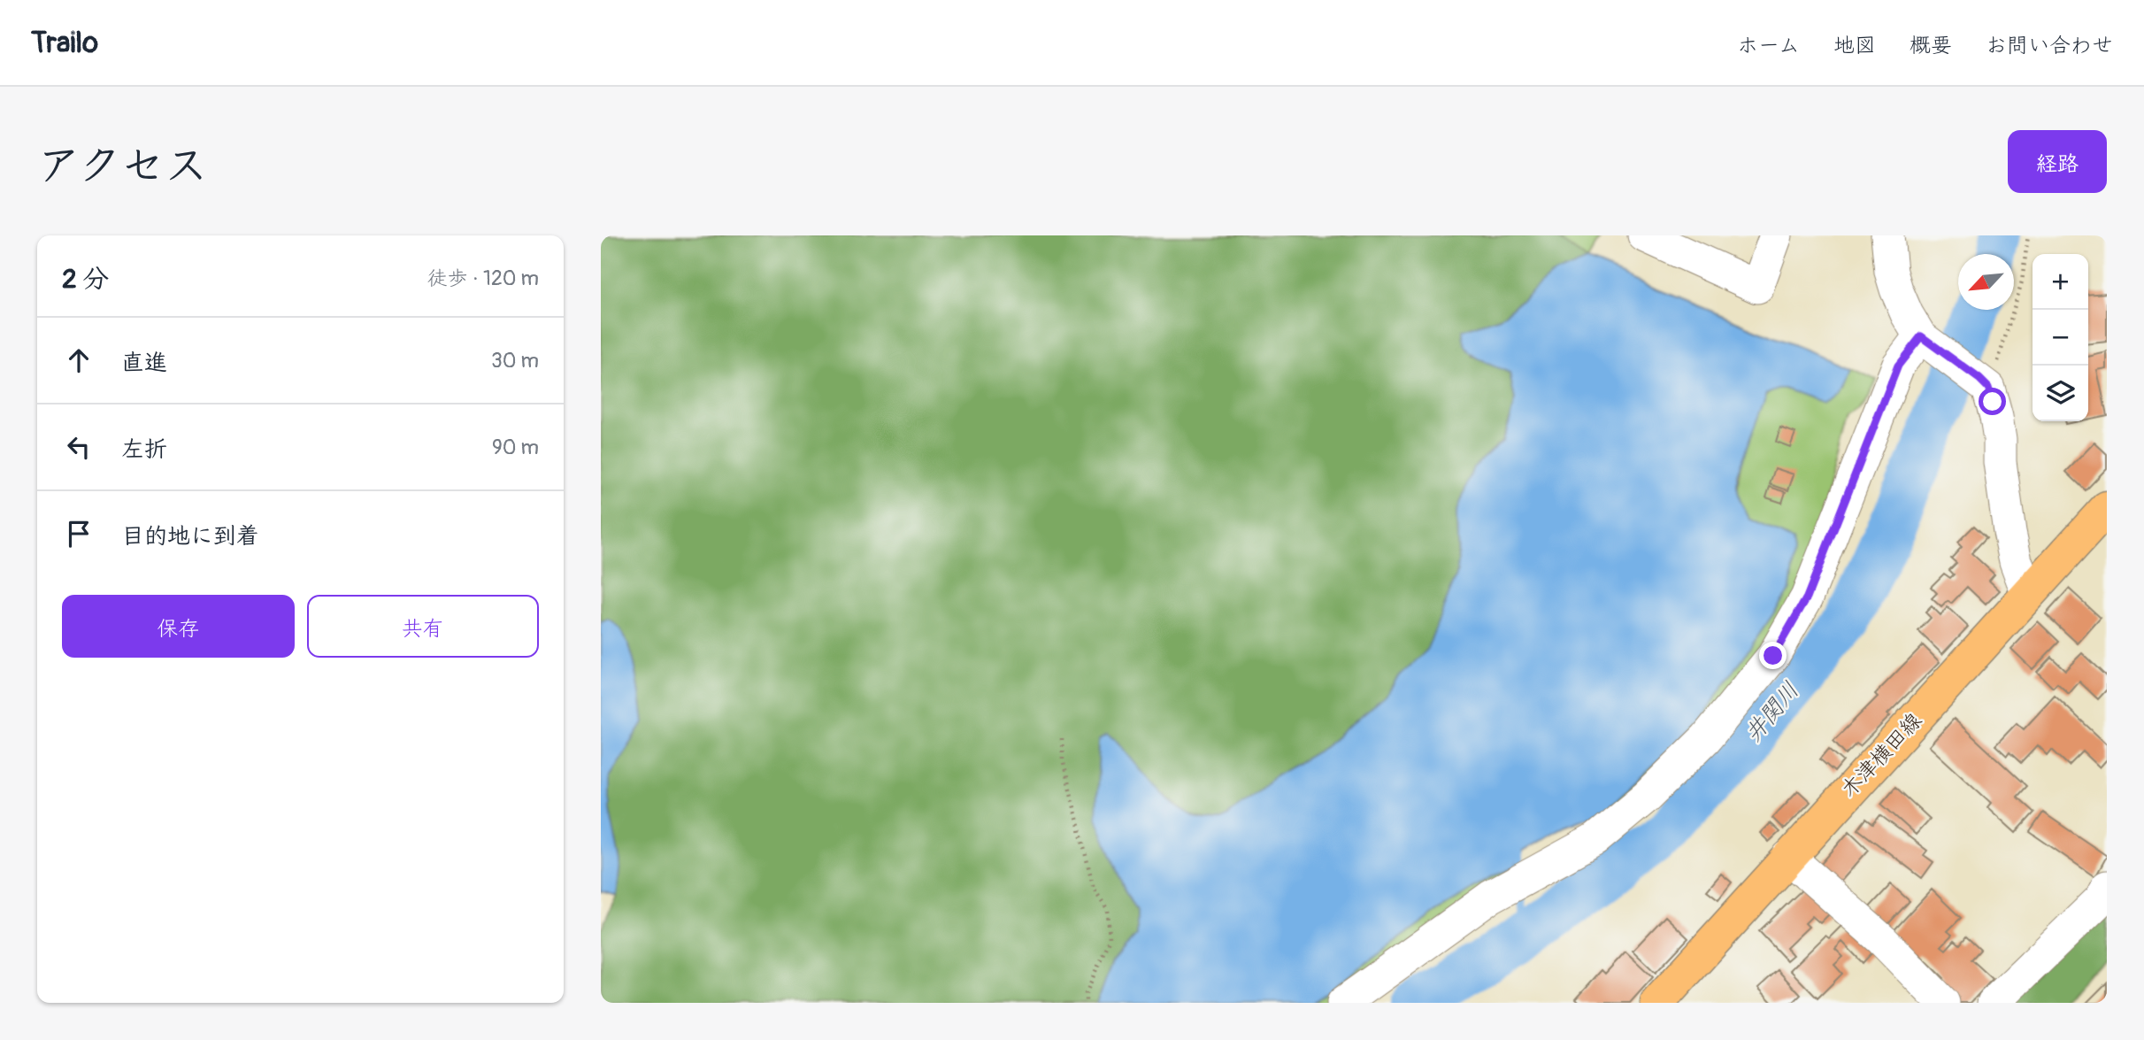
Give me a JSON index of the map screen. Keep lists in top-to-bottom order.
{
  "streets": {
    "main road": ["木津横田線"]
  },
  "water": ["井関川"],
  "north": "bottom left",
  "page": {
    "header": "Trailo",
    "nav": [
      "ホーム",
      "地図",
      "概要",
      "お問い合わせ"
    ],
    "title": "アクセス",
    "buttons": [
      "経路",
      ["保存", "共有"]
    ],
    "heading": ["2 分", "徒歩 · 120 m"],
    "map_buttons": ["+", "−"],
    "list": [
      ["直進", "30 m"],
      ["左折", "90 m"],
      "目的地に到着"
    ]
  }
}
